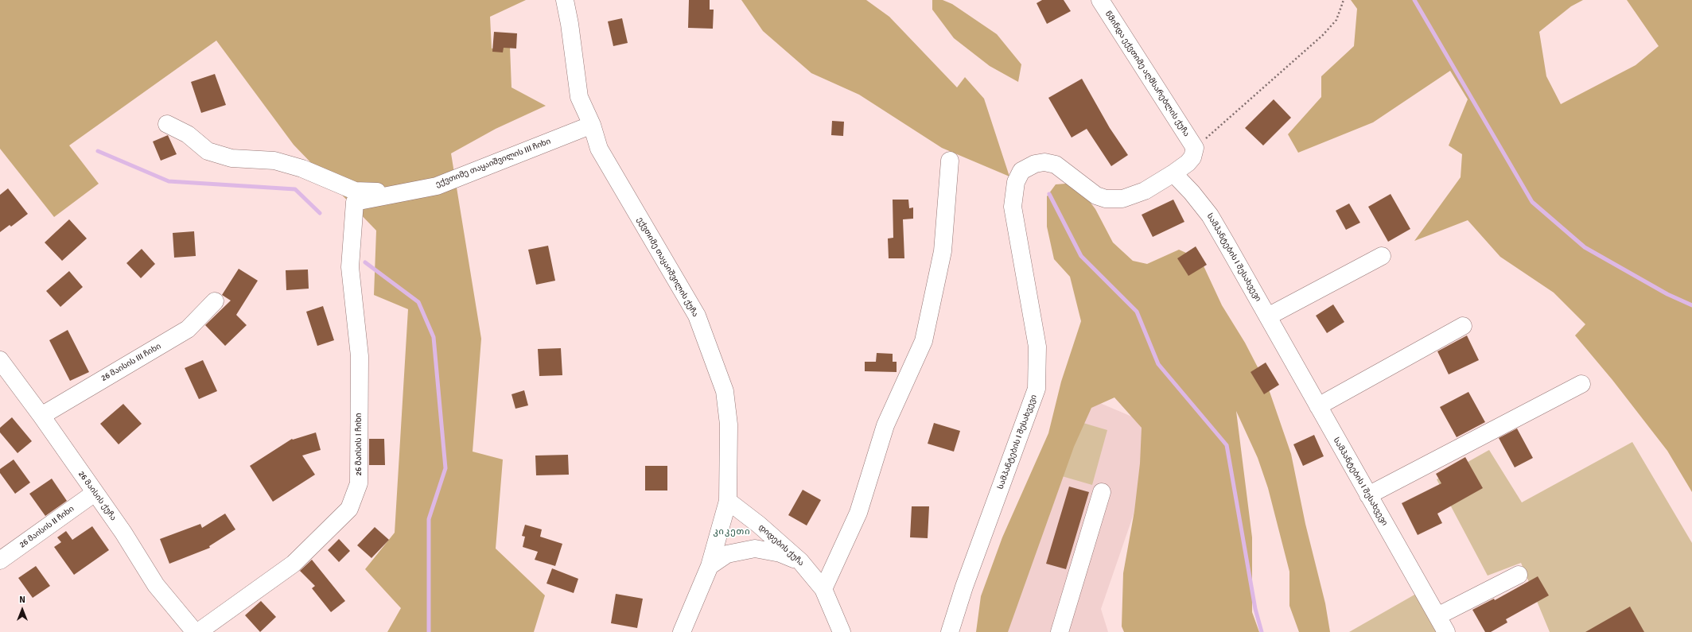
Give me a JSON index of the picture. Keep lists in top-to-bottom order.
{
  "streets": {
    "street": [
      "წმინდა ექვთიმე აღმსარებლის ქუჩა",
      "ექვთიმე თაყაიშვილის III ჩიხი",
      "სამპანტების I შესახვევი",
      "ექვთიმე თაყაიშვილის ქუჩა",
      "26 მაისის III ჩიხი",
      "26 მაისის I ჩიხი",
      "26 მაისის ქუჩა",
      "26 მაისის II ჩიხი",
      "დიდების ქუჩა"
    ]
  },
  "crossings": [
    ["ექვთიმე თაყაიშვილის III ჩიხი", "ექვთიმე თაყაიშვილის ქუჩა"],
    ["ექვთიმე თაყაიშვილის III ჩიხი", "26 მაისის I ჩიხი"],
    ["ექვთიმე თაყაიშვილის ქუჩა", "დიდების ქუჩა"],
    ["26 მაისის III ჩიხი", "26 მაისის ქუჩა"],
    ["26 მაისის ქუჩა", "26 მაისის II ჩიხი"]
  ],
  "districts": ["კიკეთი"],
  "north": "top"
}
